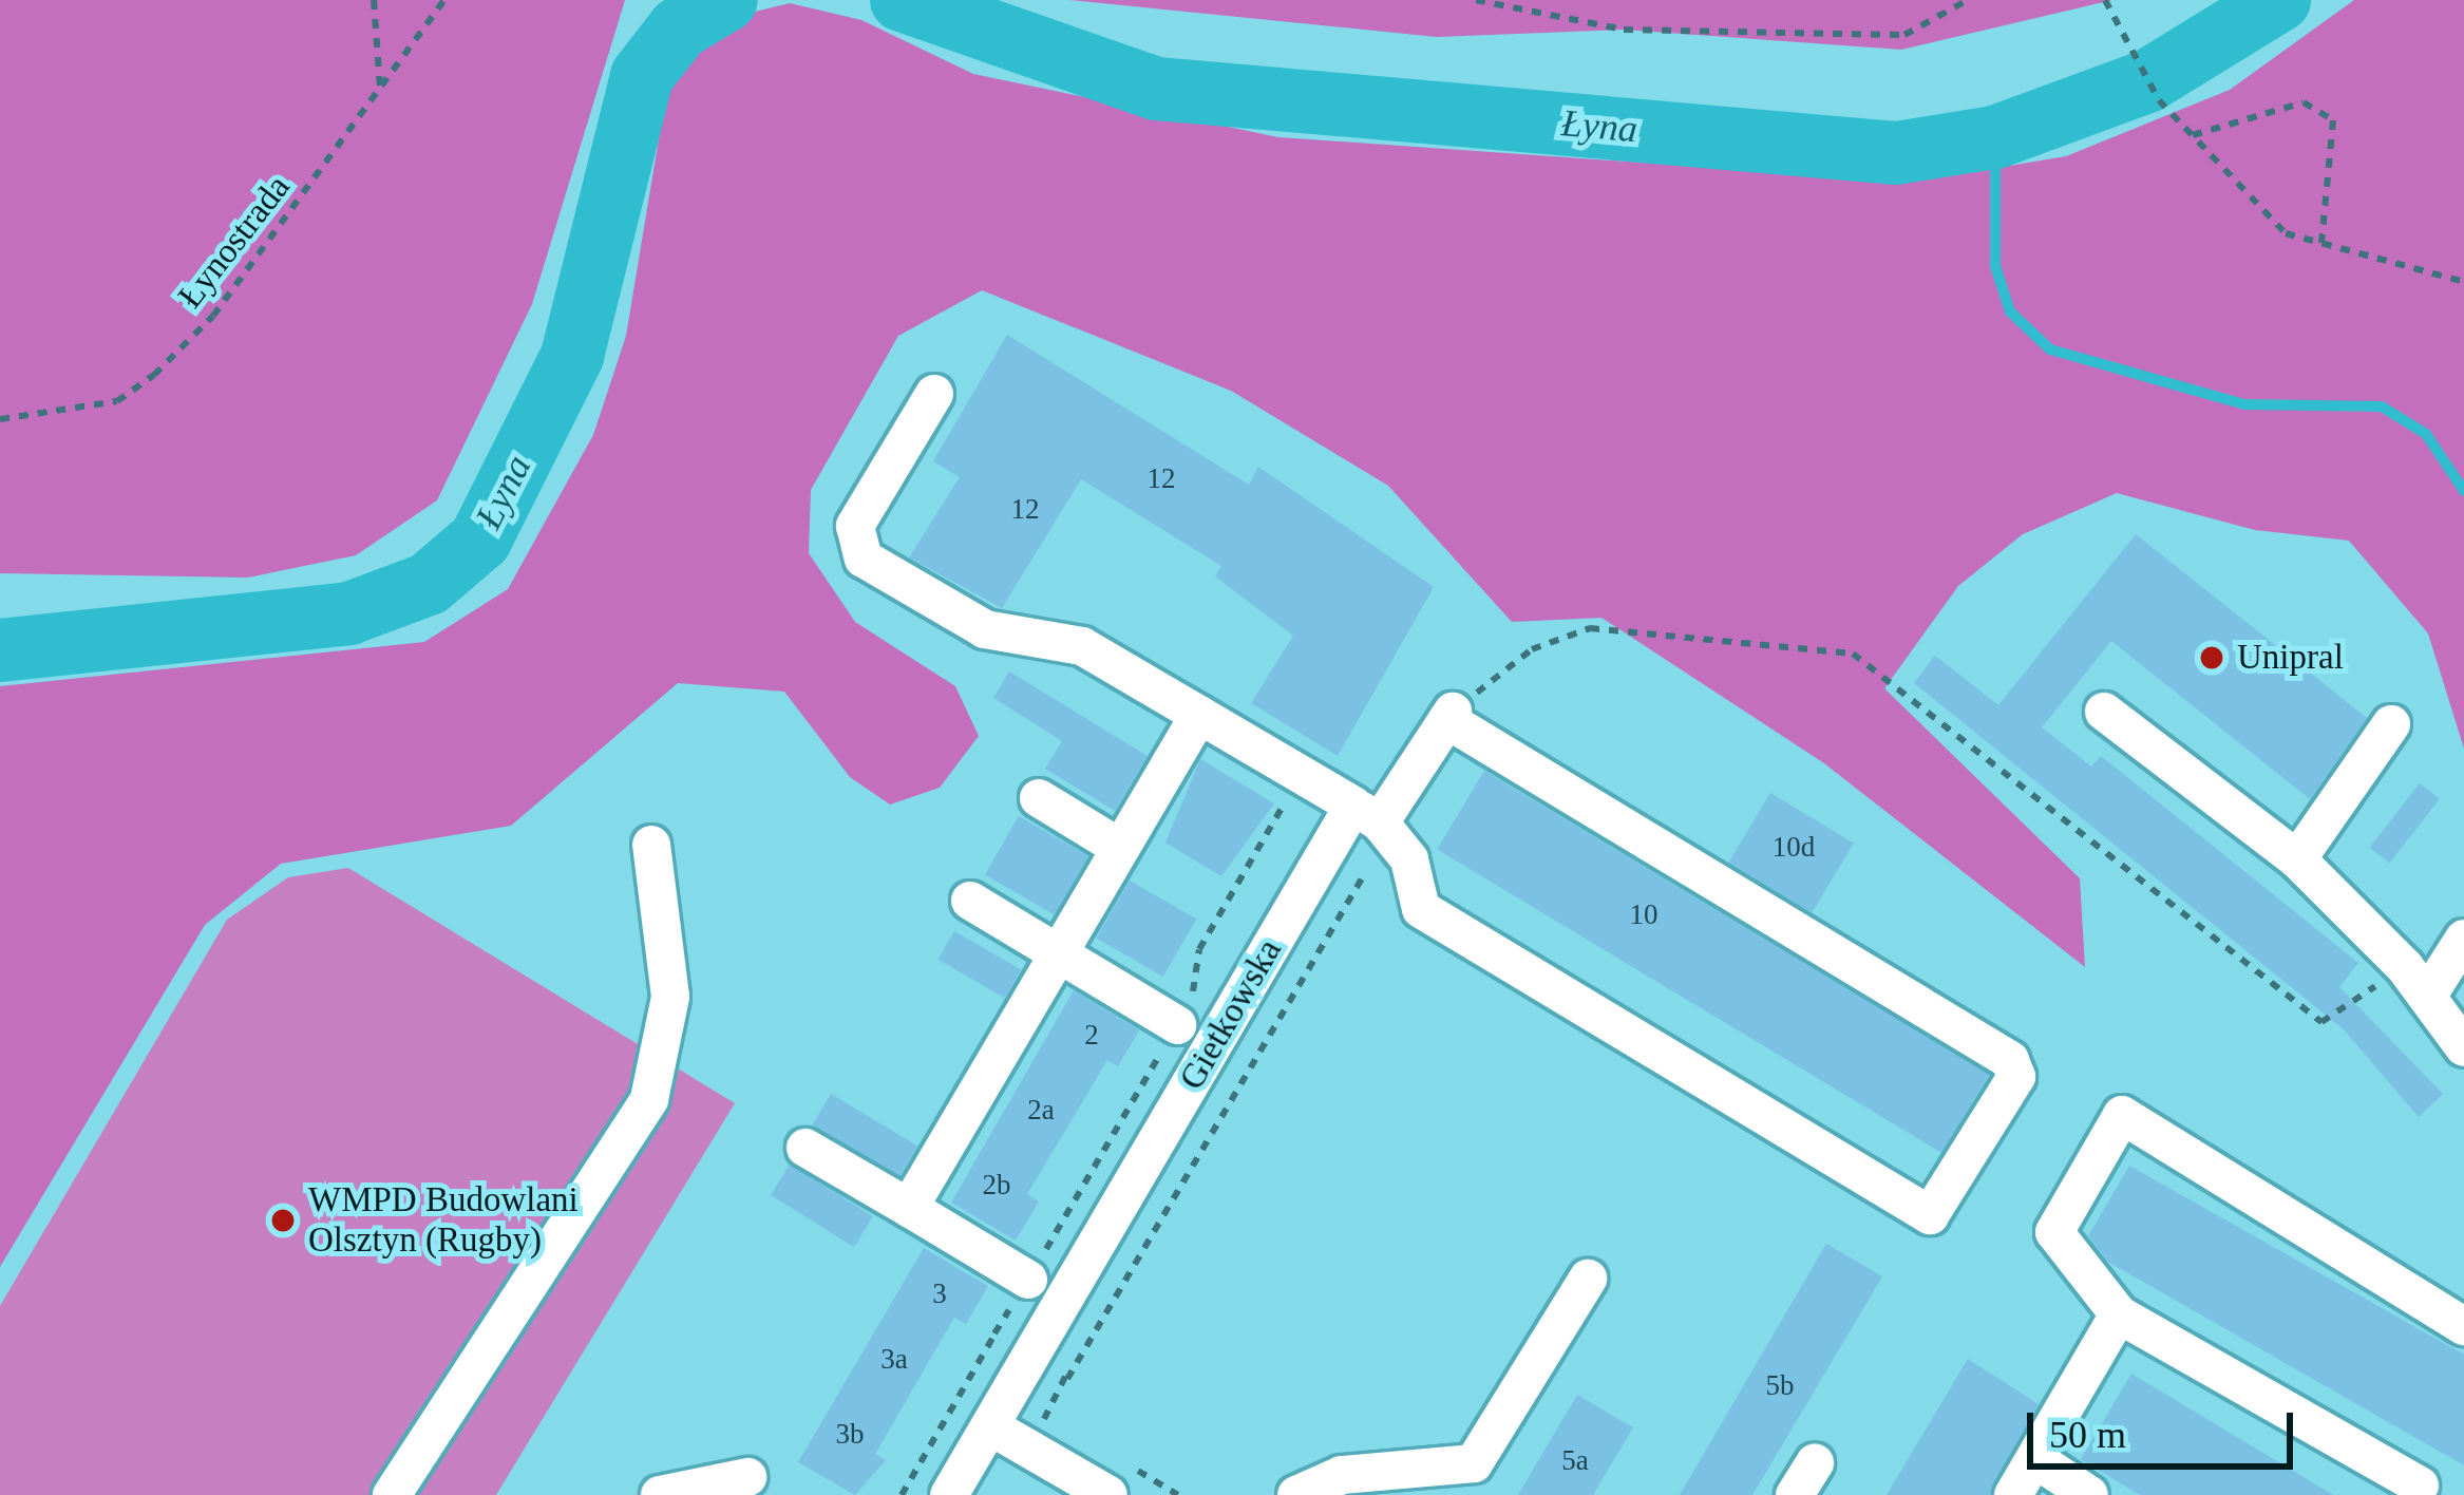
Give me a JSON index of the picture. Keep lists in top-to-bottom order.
{
  "streets": {
    "street": ["Gietkowska"],
    "path": ["Łynostrada"]
  },
  "water": ["Łyna"],
  "places": ["Unipral", "WMPD Budowlani Olsztyn (Rugby)"],
  "house_numbers": [
    "12",
    "12",
    "10d",
    "10",
    "2",
    "2a",
    "2b",
    "3",
    "3a",
    "5b",
    "3b",
    "5a"
  ],
  "scale_bar": "50 m"
}
